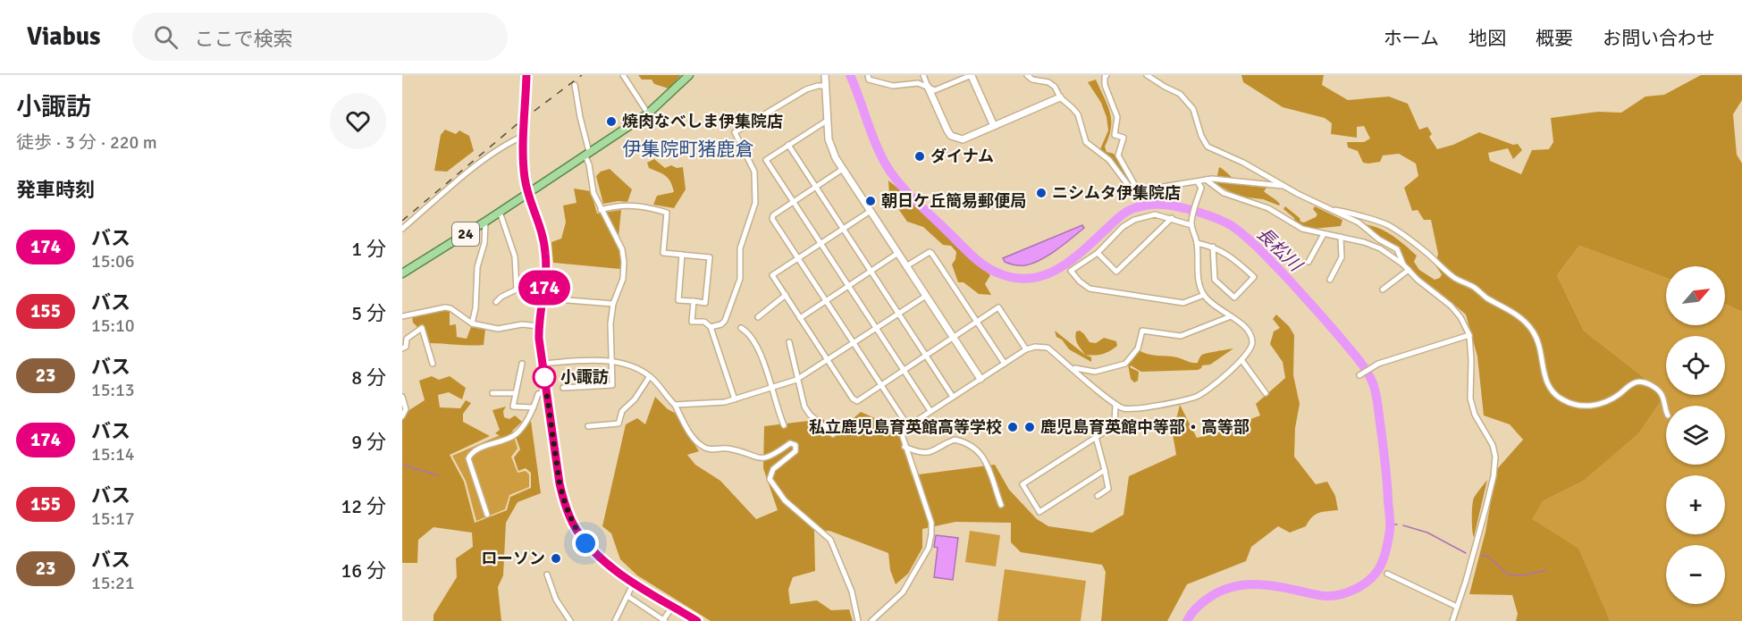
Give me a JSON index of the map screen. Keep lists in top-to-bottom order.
{
  "streets": {
    "main road": ["24"]
  },
  "districts": ["伊集院町猪鹿倉"],
  "water": ["長松川"],
  "places": [
    "焼肉なべしま伊集院店",
    "ダイナム",
    "ニシムタ伊集院店",
    "朝日ケ丘簡易郵便局",
    "小諏訪",
    "私立鹿児島育英館高等学校",
    "鹿児島育英館中等部・高等部",
    "ローソン"
  ],
  "lines": ["bus line 174"],
  "north": "top right",
  "page": {
    "header": "Viabus",
    "search": "ここで検索",
    "nav": [
      "ホーム",
      "地図",
      "概要",
      "お問い合わせ"
    ],
    "heading": [
      ["小諏訪", "徒歩 · 3 分 · 220 m"],
      "発車時刻"
    ],
    "on_map": "174",
    "list": [
      {
        "mark": "174",
        "name": "バス",
        "note": "15:06",
        "value": "1 分"
      },
      {
        "mark": "155",
        "name": "バス",
        "note": "15:10",
        "value": "5 分"
      },
      {
        "mark": "23",
        "name": "バス",
        "note": "15:13",
        "value": "8 分"
      },
      {
        "mark": "174",
        "name": "バス",
        "note": "15:14",
        "value": "9 分"
      },
      {
        "mark": "155",
        "name": "バス",
        "note": "15:17",
        "value": "12 分"
      },
      {
        "mark": "23",
        "name": "バス",
        "note": "15:21",
        "value": "16 分"
      }
    ],
    "map_buttons": ["+", "−"]
  }
}
